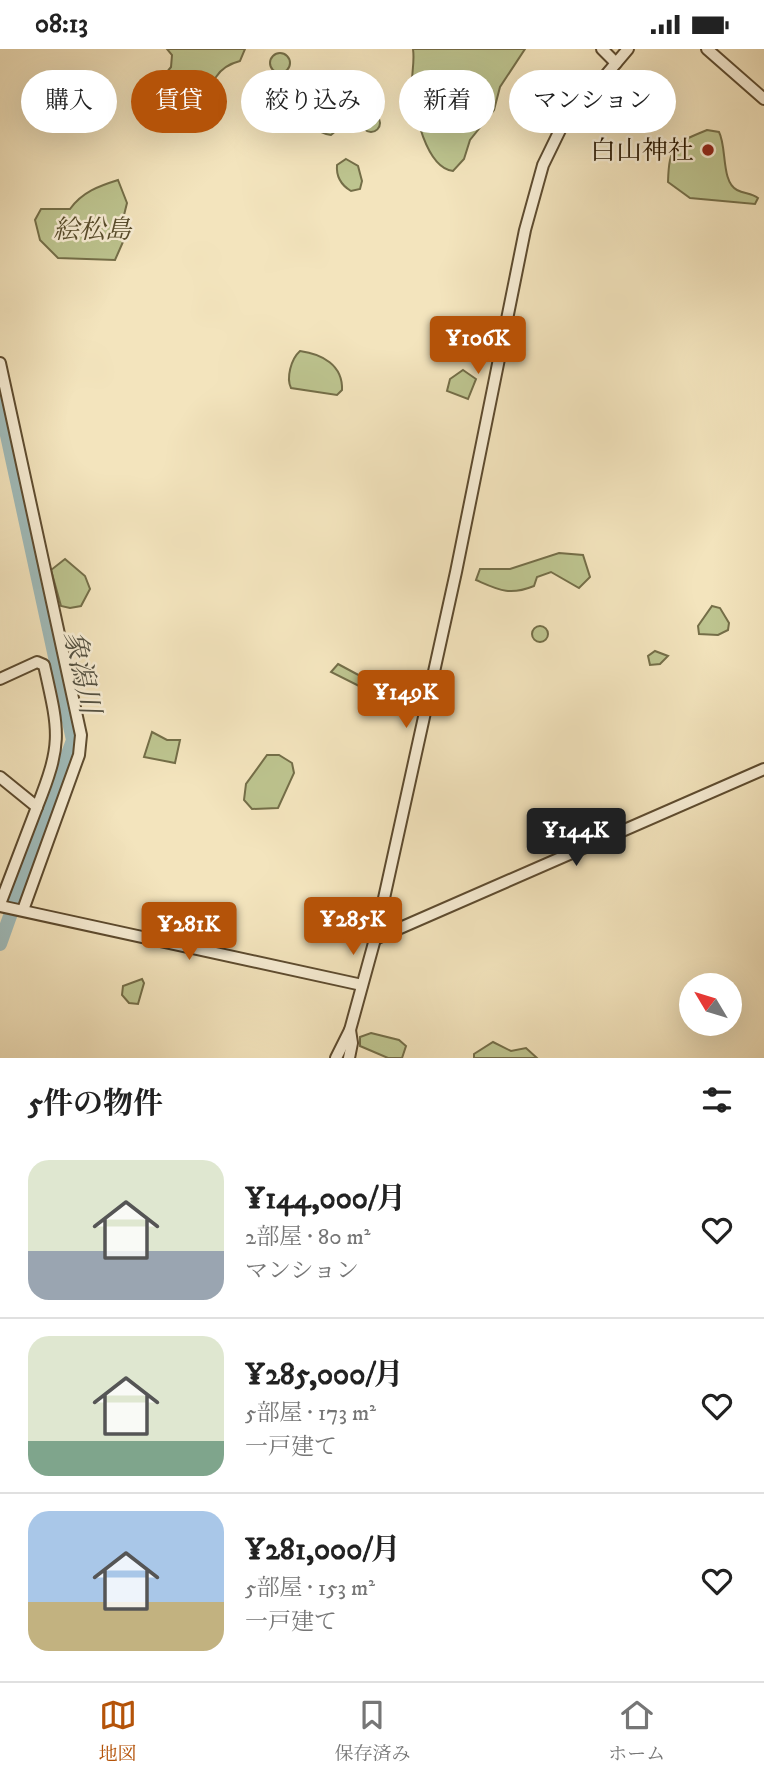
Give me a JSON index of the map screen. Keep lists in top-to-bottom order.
{
  "water": ["象潟川"],
  "parks": ["絵松島"],
  "places": ["白山神社"],
  "north": "top left",
  "page": {
    "status": "08:13",
    "chip": [
      "購入",
      "賃貸",
      "絞り込み",
      "新着",
      "マンション"
    ],
    "price": [
      "¥106K",
      "¥149K",
      "¥144K",
      "¥285K",
      "¥281K"
    ],
    "heading": "5件の物件",
    "list": [
      {
        "name": "¥144,000/月",
        "note": "2部屋 · 80 m² · マンション"
      },
      {
        "name": "¥285,000/月",
        "note": "5部屋 · 173 m² · 一戸建て"
      },
      {
        "name": "¥281,000/月",
        "note": "5部屋 · 153 m² · 一戸建て"
      }
    ],
    "tabs": ["地図", "保存済み", "ホーム"]
  }
}
